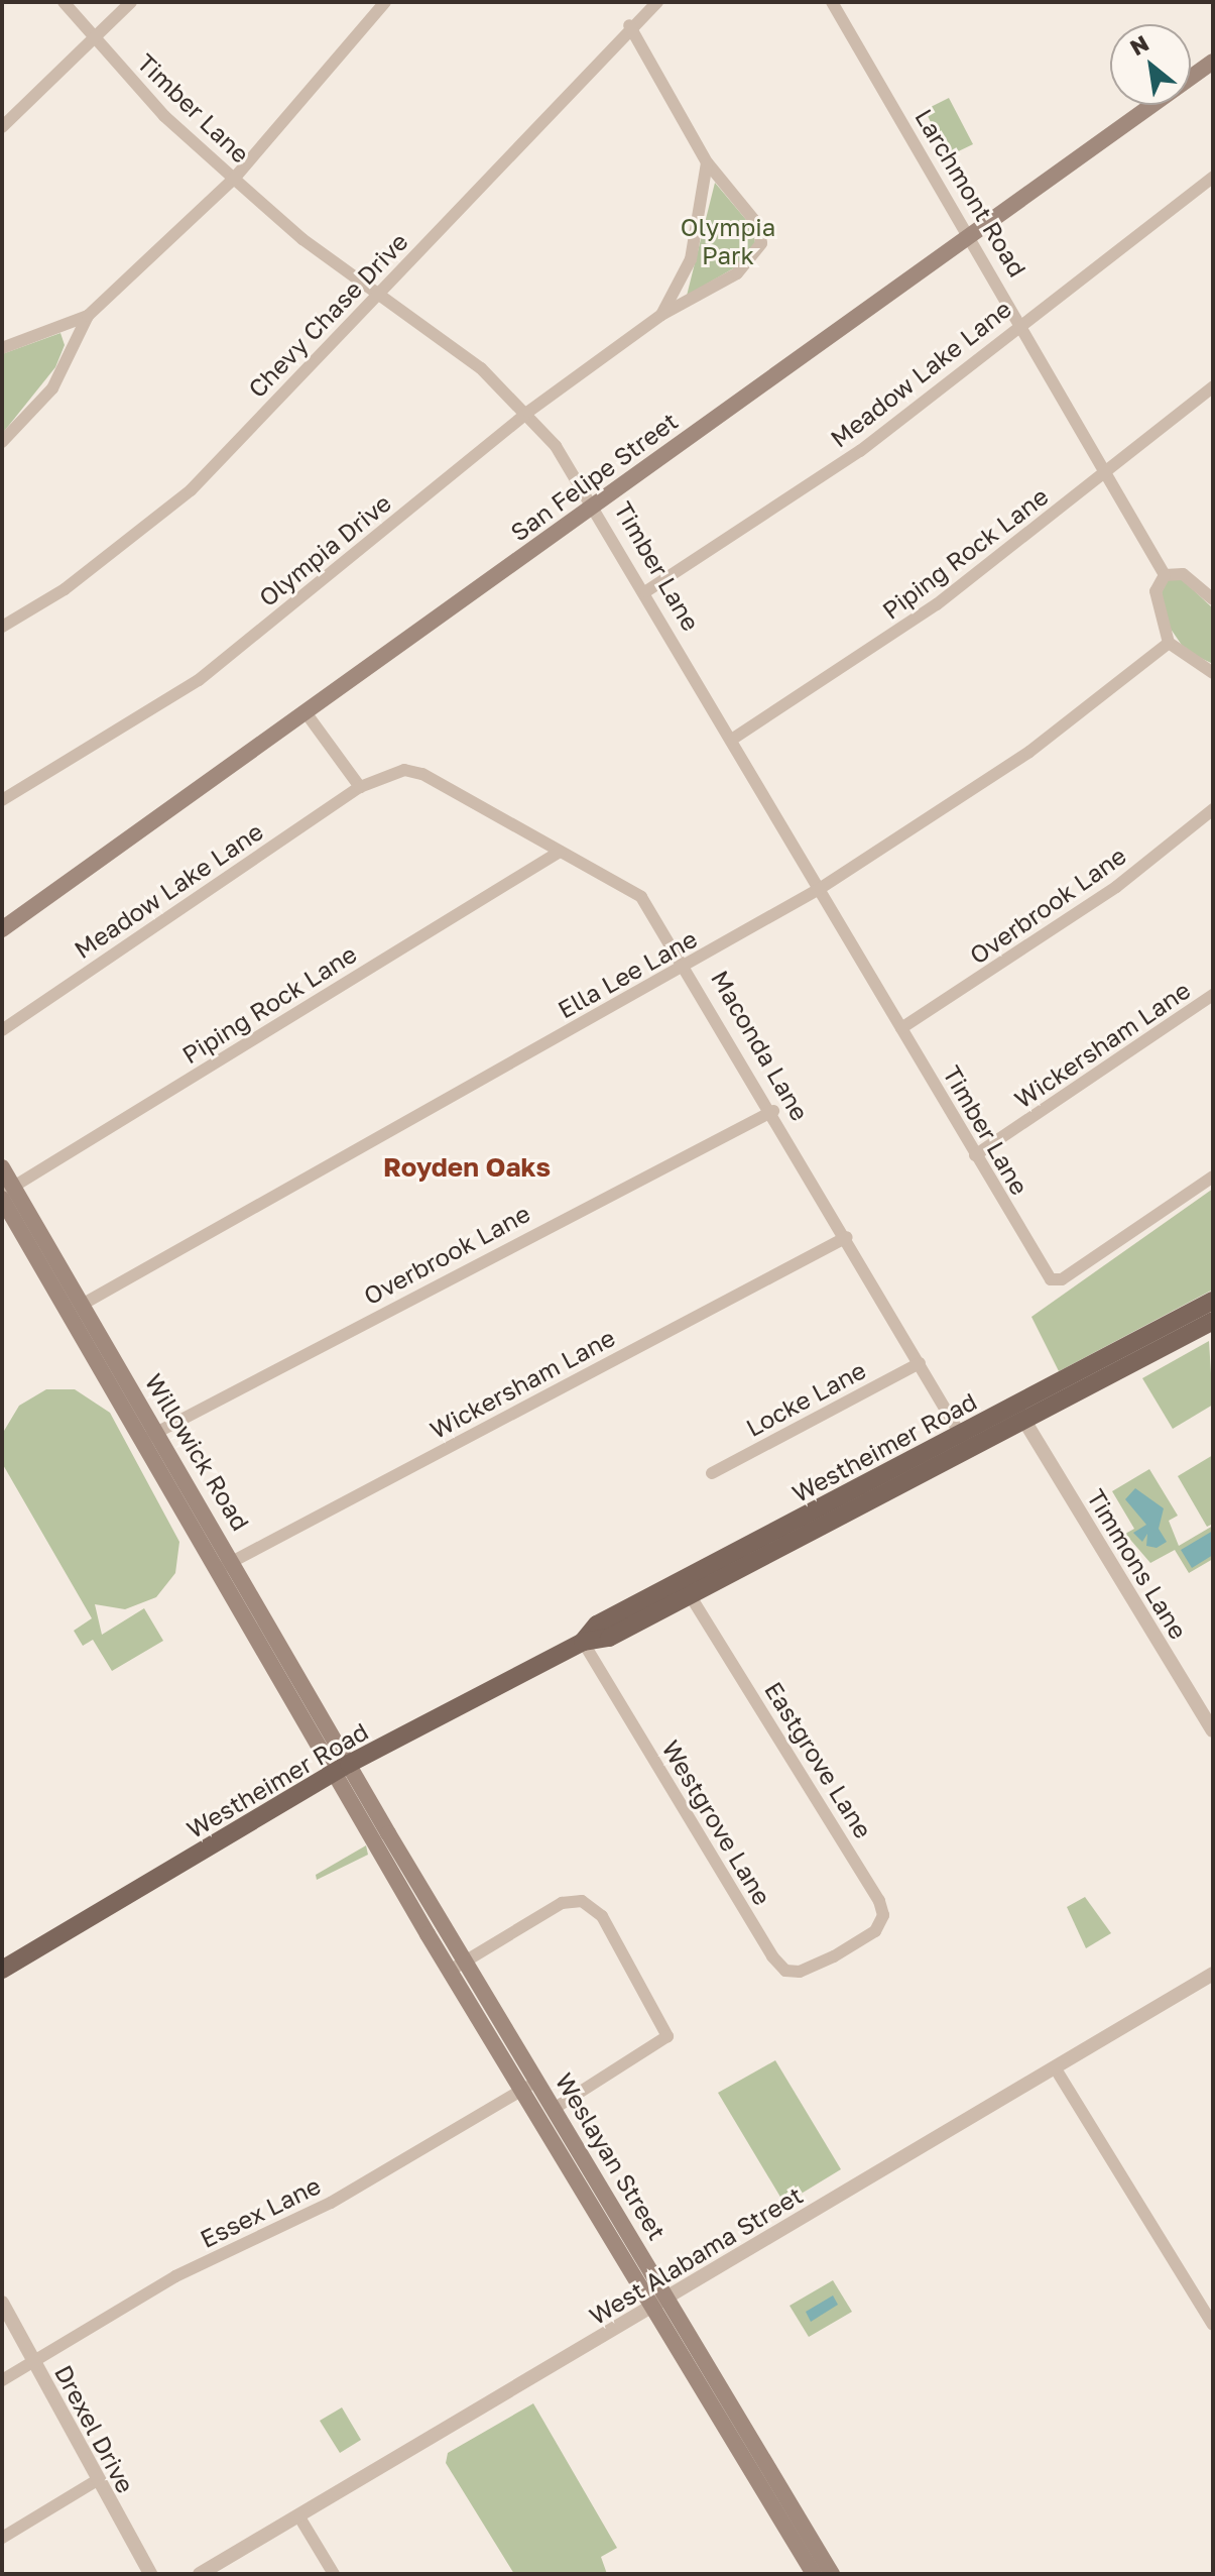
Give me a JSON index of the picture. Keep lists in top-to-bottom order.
{
  "streets": {
    "main road": [
      "San Felipe Street",
      "Westheimer Road",
      "Willowick Road",
      "Weslayan Street"
    ],
    "street": [
      "Timber Lane",
      "Larchmont Road",
      "Chevy Chase Drive",
      "Meadow Lake Lane",
      "Olympia Drive",
      "Piping Rock Lane",
      "Overbrook Lane",
      "Ella Lee Lane",
      "Wickersham Lane",
      "Maconda Lane",
      "Locke Lane",
      "Timmons Lane",
      "Eastgrove Lane",
      "Westgrove Lane",
      "Essex Lane",
      "West Alabama Street",
      "Drexel Drive"
    ]
  },
  "crossings": [
    ["Timber Lane", "Chevy Chase Drive"],
    ["Timber Lane", "Meadow Lake Lane"],
    ["Timber Lane", "San Felipe Street"],
    ["Timber Lane", "Olympia Drive"],
    ["Timber Lane", "Piping Rock Lane"],
    ["Timber Lane", "Overbrook Lane"],
    ["Timber Lane", "Ella Lee Lane"],
    ["Timber Lane", "Wickersham Lane"],
    ["Larchmont Road", "Meadow Lake Lane"],
    ["Larchmont Road", "San Felipe Street"],
    ["Larchmont Road", "Piping Rock Lane"],
    ["Chevy Chase Drive", "Olympia Drive"],
    ["Meadow Lake Lane", "Maconda Lane"],
    ["Piping Rock Lane", "Maconda Lane"],
    ["Piping Rock Lane", "Willowick Road"],
    ["Overbrook Lane", "Maconda Lane"],
    ["Overbrook Lane", "Willowick Road"],
    ["Ella Lee Lane", "Maconda Lane"],
    ["Ella Lee Lane", "Willowick Road"],
    ["Wickersham Lane", "Maconda Lane"],
    ["Wickersham Lane", "Willowick Road"],
    ["Maconda Lane", "Locke Lane"],
    ["Maconda Lane", "Westheimer Road"],
    ["Westheimer Road", "Willowick Road"],
    ["Westheimer Road", "Timmons Lane"],
    ["Westheimer Road", "Eastgrove Lane"],
    ["Westheimer Road", "Westgrove Lane"],
    ["Westheimer Road", "Weslayan Street"],
    ["Willowick Road", "Weslayan Street"],
    ["Eastgrove Lane", "Westgrove Lane"],
    ["Weslayan Street", "Essex Lane"],
    ["Weslayan Street", "West Alabama Street"],
    ["Essex Lane", "Drexel Drive"]
  ],
  "districts": ["Royden Oaks"],
  "parks": ["Olympia Park"],
  "north": "top left"
}
